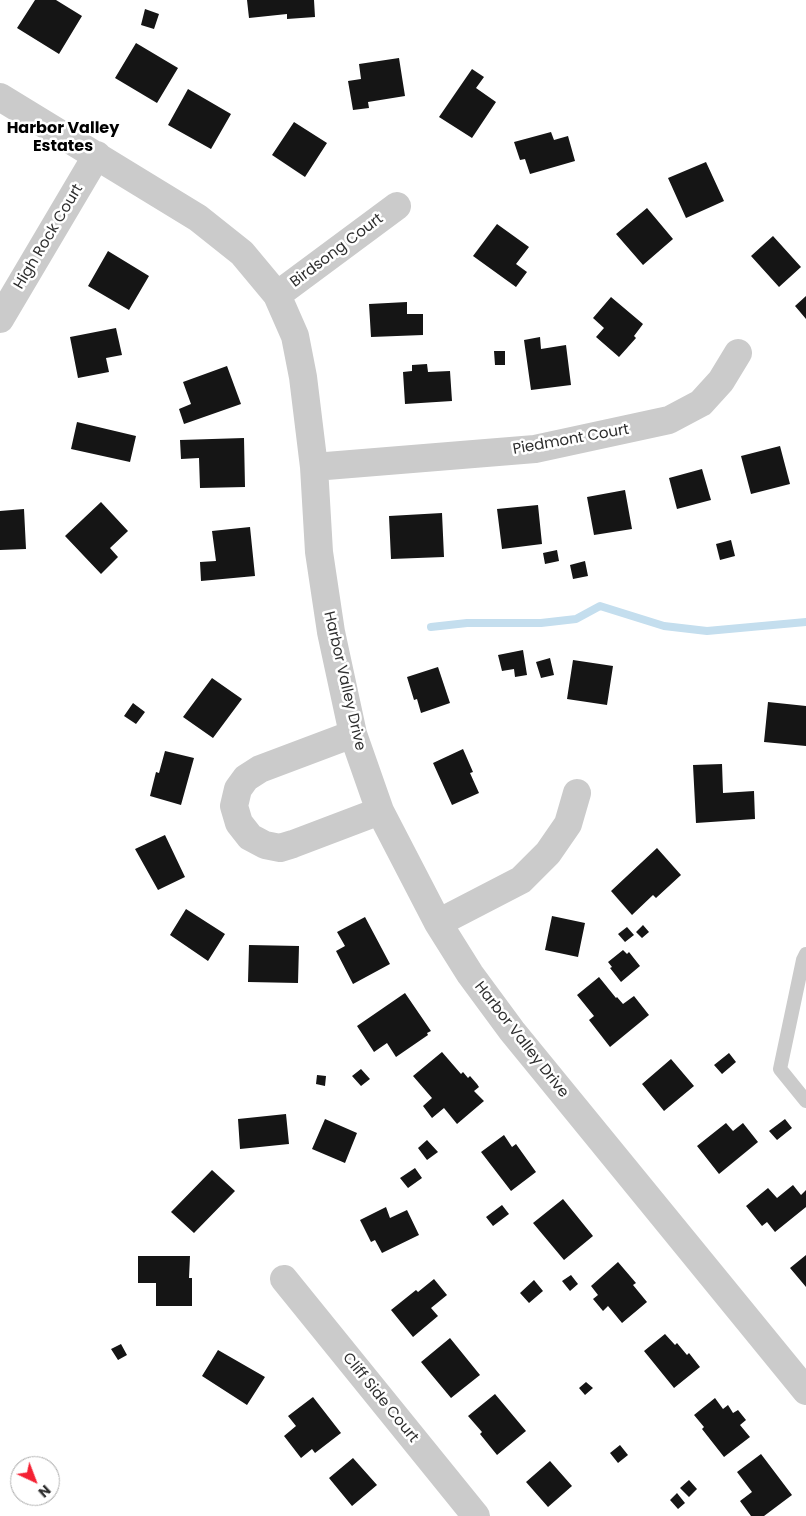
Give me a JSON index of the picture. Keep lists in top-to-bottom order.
{
  "streets": {
    "street": [
      "High Rock Court",
      "Birdsong Court",
      "Piedmont Court",
      "Harbor Valley Drive",
      "Cliff Side Court"
    ]
  },
  "crossings": [
    ["High Rock Court", "Harbor Valley Drive"],
    ["Birdsong Court", "Harbor Valley Drive"],
    ["Piedmont Court", "Harbor Valley Drive"]
  ],
  "districts": ["Harbor Valley Estates"],
  "north": "bottom right"
}
